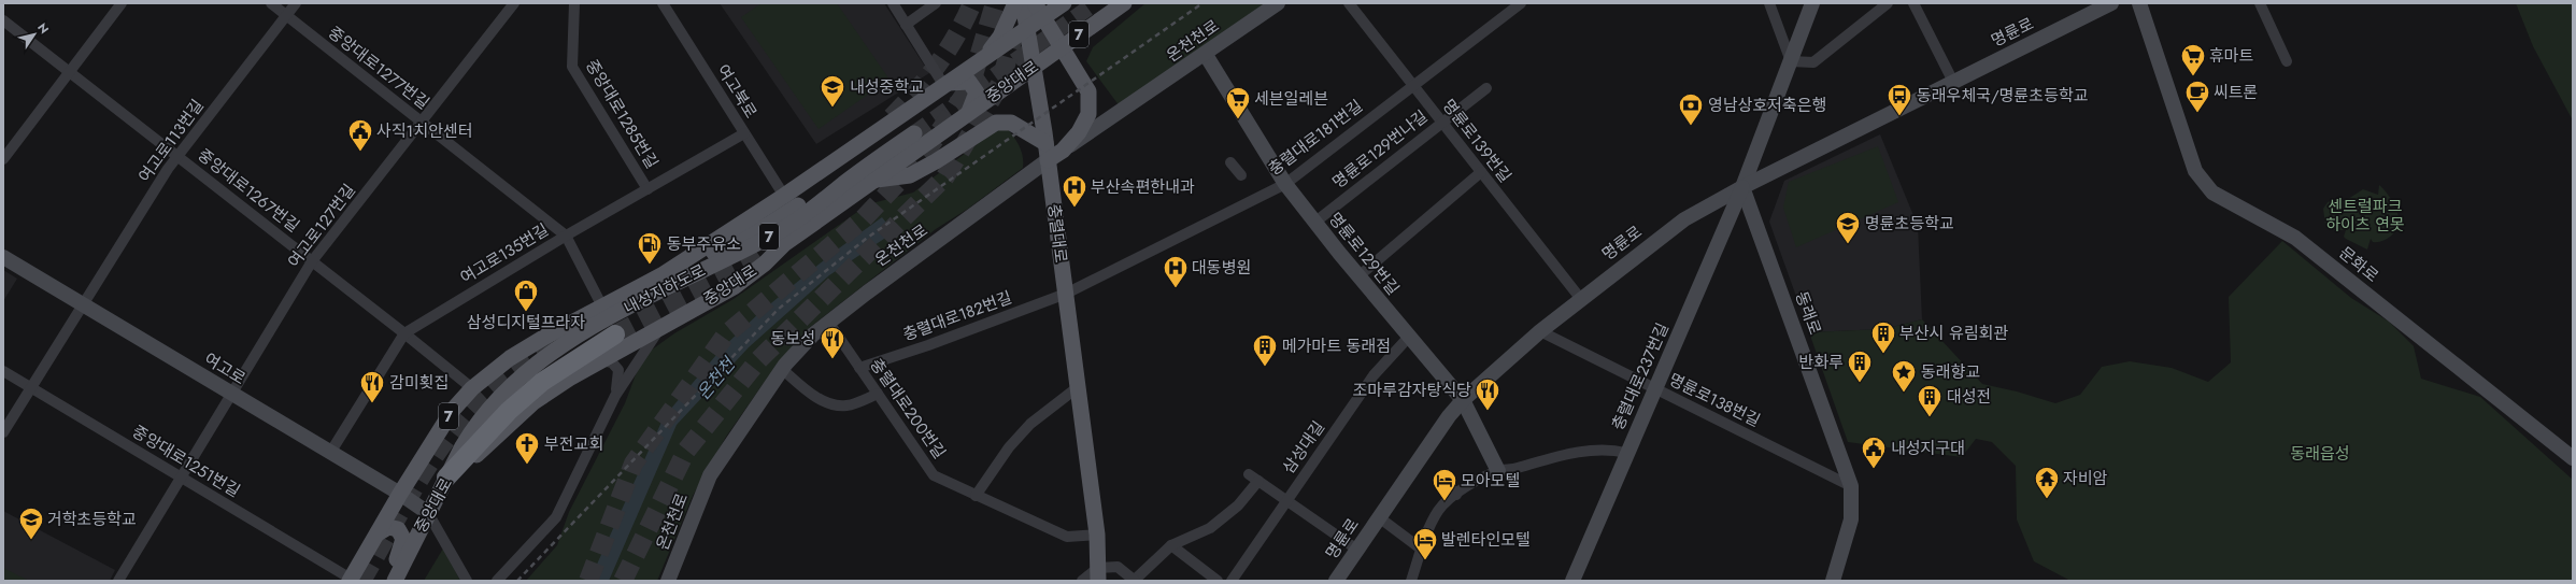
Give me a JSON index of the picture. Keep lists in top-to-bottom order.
{
  "streets": {
    "main road": [
      "7",
      "중앙대로",
      "충렬대로",
      "내성지하도로"
    ],
    "street": [
      "명륜로",
      "온천천로",
      "중앙대로1277번길",
      "여고북로",
      "중앙대로1285번길",
      "충렬대로181번길",
      "여고로113번길",
      "명륜로139번길",
      "명륜로129번나길",
      "중앙대로1267번길",
      "여고로127번길",
      "여고로135번길",
      "명륜로129번길",
      "문화로",
      "동래로",
      "충렬대로182번길",
      "여고로",
      "충렬대로237번길",
      "명륜로138번길",
      "충렬대로200번길",
      "삼성대길",
      "중앙대로1251번길"
    ]
  },
  "crossings": [
    ["명륜로", "명륜로139번길"],
    ["명륜로", "명륜로129번길"],
    ["명륜로", "동래로"],
    ["명륜로", "충렬대로237번길"],
    ["명륜로", "명륜로138번길"],
    ["온천천로", "충렬대로"],
    ["온천천로", "명륜로129번길"],
    ["온천천로", "충렬대로200번길"],
    ["중앙대로1277번길", "중앙대로"],
    ["중앙대로1277번길", "여고로113번길"],
    ["중앙대로1277번길", "여고로127번길"],
    ["중앙대로1277번길", "여고로135번길"],
    ["중앙대로", "여고북로"],
    ["중앙대로", "중앙대로1267번길"],
    ["중앙대로", "충렬대로"],
    ["중앙대로", "내성지하도로"],
    ["중앙대로", "여고로"],
    ["중앙대로", "중앙대로1251번길"],
    ["여고북로", "여고로135번길"],
    ["중앙대로1285번길", "여고로135번길"],
    ["충렬대로181번길", "명륜로139번길"],
    ["충렬대로181번길", "충렬대로"],
    ["충렬대로181번길", "명륜로129번길"],
    ["충렬대로181번길", "충렬대로182번길"],
    ["여고로113번길", "중앙대로1267번길"],
    ["여고로113번길", "여고로"],
    ["여고로113번길", "중앙대로1251번길"],
    ["명륜로139번길", "명륜로129번나길"],
    ["명륜로129번나길", "명륜로129번길"],
    ["중앙대로1267번길", "여고로127번길"],
    ["중앙대로1267번길", "여고로135번길"],
    ["여고로127번길", "여고로"],
    ["여고로127번길", "중앙대로1251번길"],
    ["충렬대로", "충렬대로182번길"],
    ["충렬대로", "충렬대로200번길"],
    ["여고로135번길", "여고로"],
    ["명륜로129번길", "삼성대길"],
    ["동래로", "충렬대로237번길"],
    ["동래로", "명륜로138번길"],
    ["충렬대로182번길", "충렬대로200번길"],
    ["충렬대로237번길", "명륜로138번길"]
  ],
  "water": ["온천천"],
  "parks": ["센트럴파크 하이츠 연못", "동래읍성"],
  "places": {
    "supermarket": ["휴마트", "세븐일레븐"],
    "school or university": ["내성중학교", "명륜초등학교", "거학초등학교"],
    "cafe": ["씨트론"],
    "bus stop": ["동래우체국/명륜초등학교"],
    "bank": ["영남상호저축은행"],
    "public building": ["사직1치안센터", "내성지구대"],
    "hospital": ["부산속편한내과", "대동병원"],
    "fuel station": ["동부주유소"],
    "shop": ["삼성디지털프라자"],
    "building": [
      "부산시 유림회관",
      "메가마트 동래점",
      "반화루",
      "대성전"
    ],
    "restaurant": ["동보성", "감미횟집", "조마루감자탕식당"],
    "place": ["동래향교"],
    "church": ["부전교회"],
    "temple": ["자비암"],
    "hotel": ["모아모텔", "발렌타인모텔"]
  },
  "north": "top right"
}
